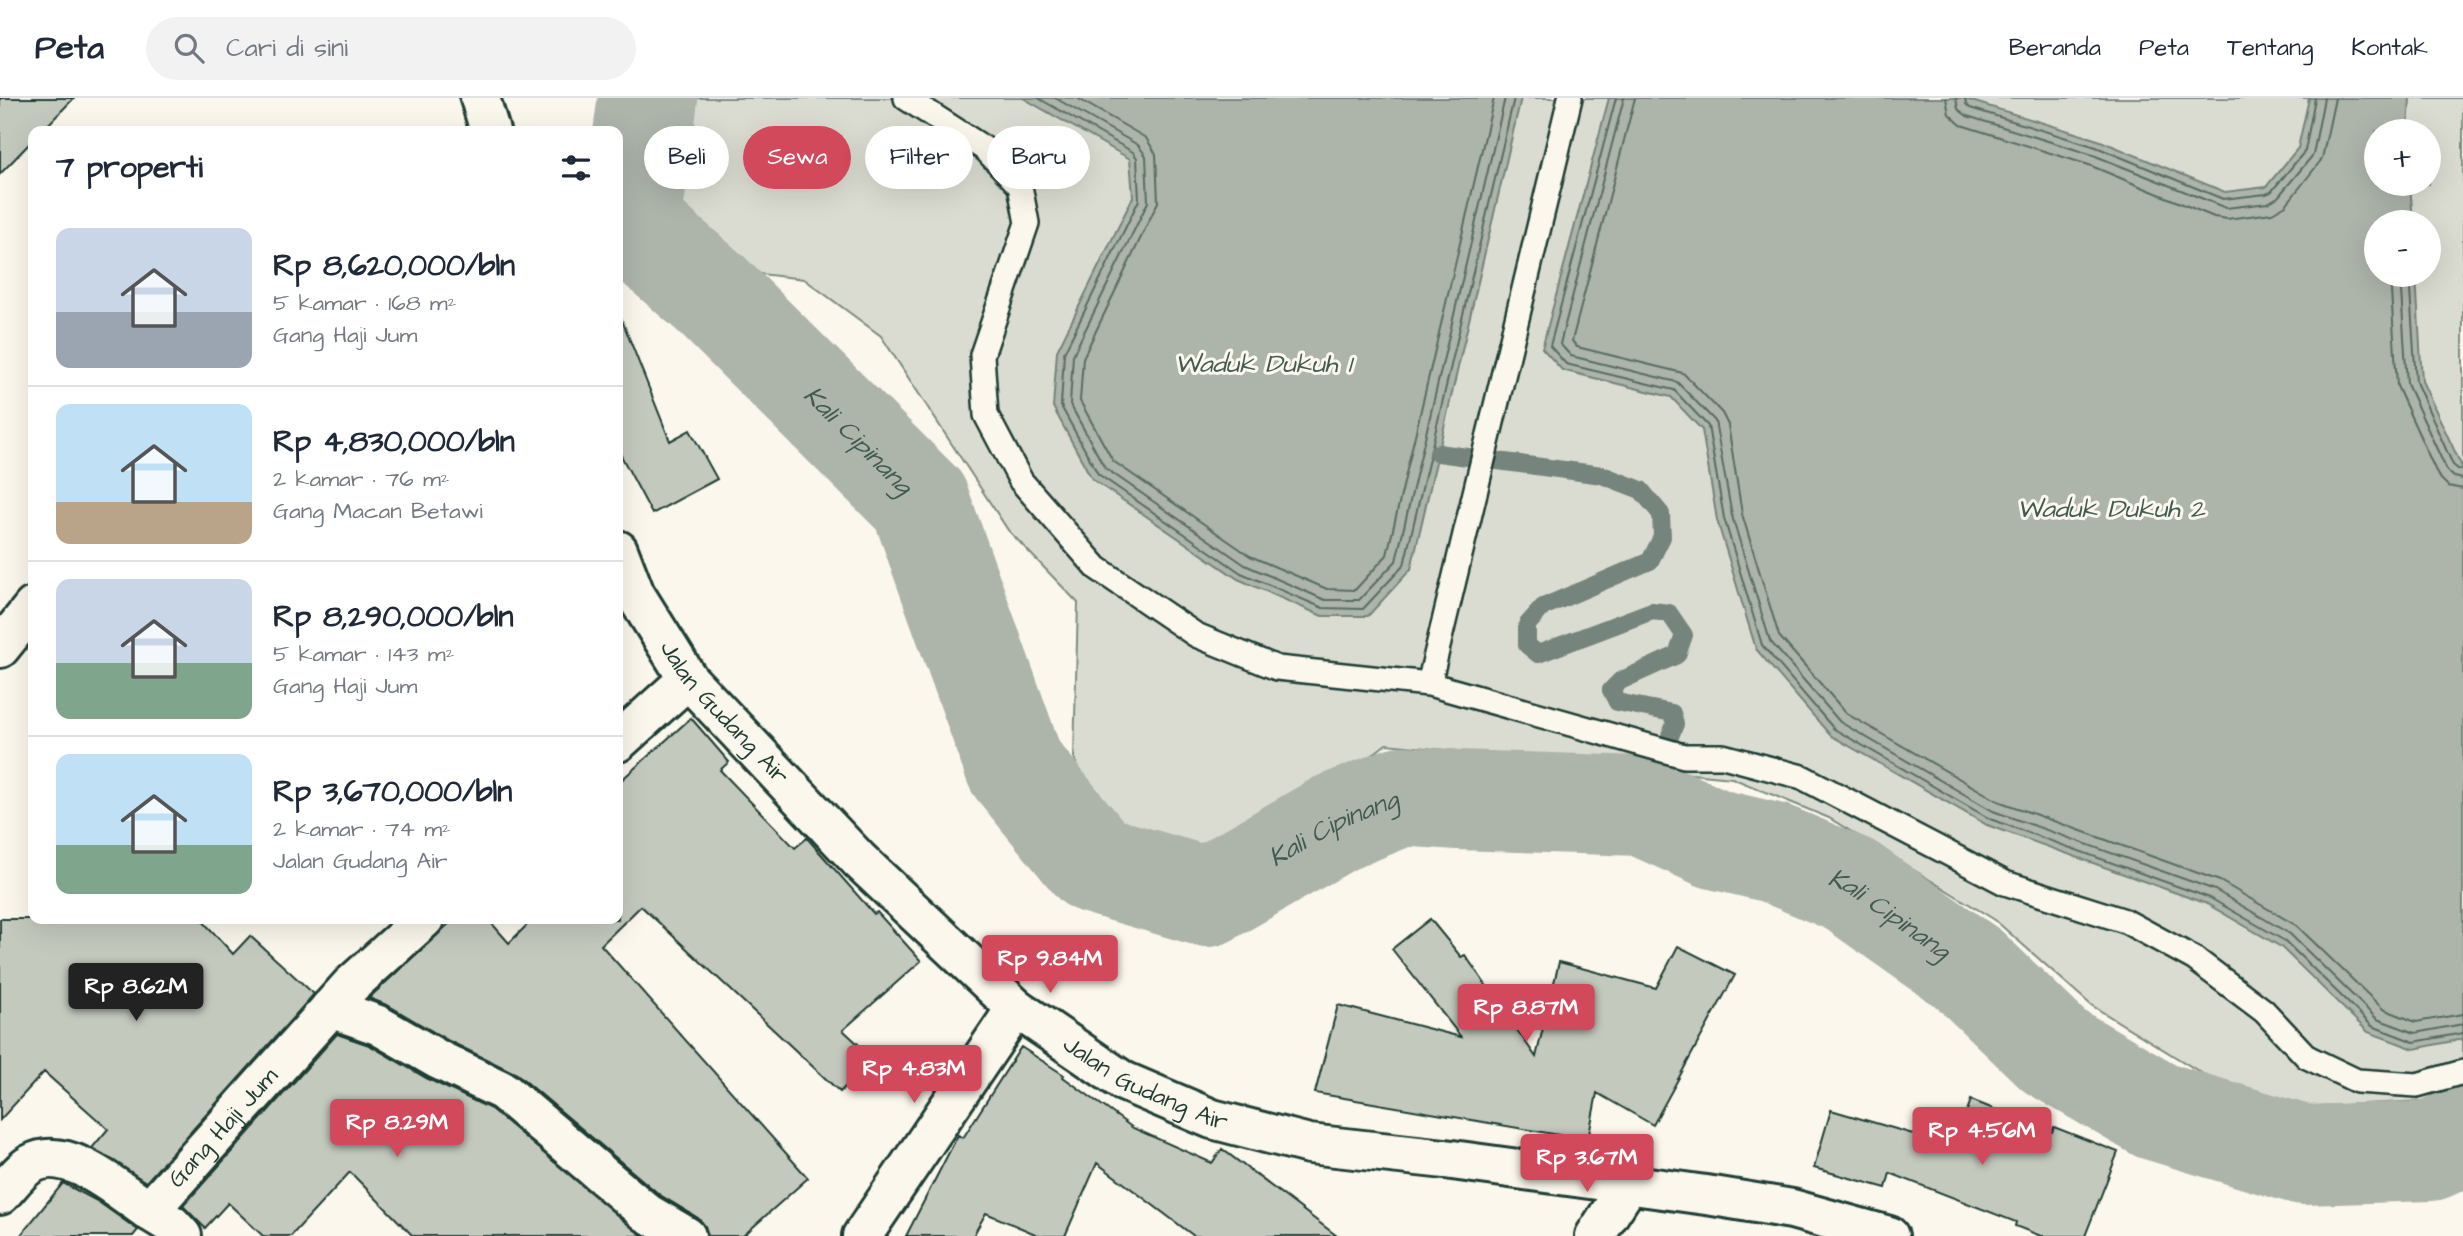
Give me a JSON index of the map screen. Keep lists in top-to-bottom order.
{
  "streets": {
    "street": ["Jalan Gudang Air", "Gang Haji Jum"]
  },
  "water": ["Waduk Dukuh 1", "Kali Cipinang", "Waduk Dukuh 2"],
  "page": {
    "header": "Peta",
    "search": "Cari di sini",
    "nav": [
      "Beranda",
      "Peta",
      "Tentang",
      "Kontak"
    ],
    "map_buttons": ["+", "−"],
    "chip": [
      "Beli",
      "Sewa",
      "Filter",
      "Baru"
    ],
    "heading": "7 properti",
    "list": [
      {
        "name": "Rp 8,620,000/bln",
        "note": "5 kamar · 168 m² · Gang Haji Jum"
      },
      {
        "name": "Rp 4,830,000/bln",
        "note": "2 kamar · 76 m² · Gang Macan Betawi"
      },
      {
        "name": "Rp 8,290,000/bln",
        "note": "5 kamar · 143 m² · Gang Haji Jum"
      },
      {
        "name": "Rp 3,670,000/bln",
        "note": "2 kamar · 74 m² · Jalan Gudang Air"
      }
    ],
    "price": [
      "Rp 9.84M",
      "Rp 8.62M",
      "Rp 8.87M",
      "Rp 4.83M",
      "Rp 8.29M",
      "Rp 4.56M",
      "Rp 3.67M"
    ]
  }
}
